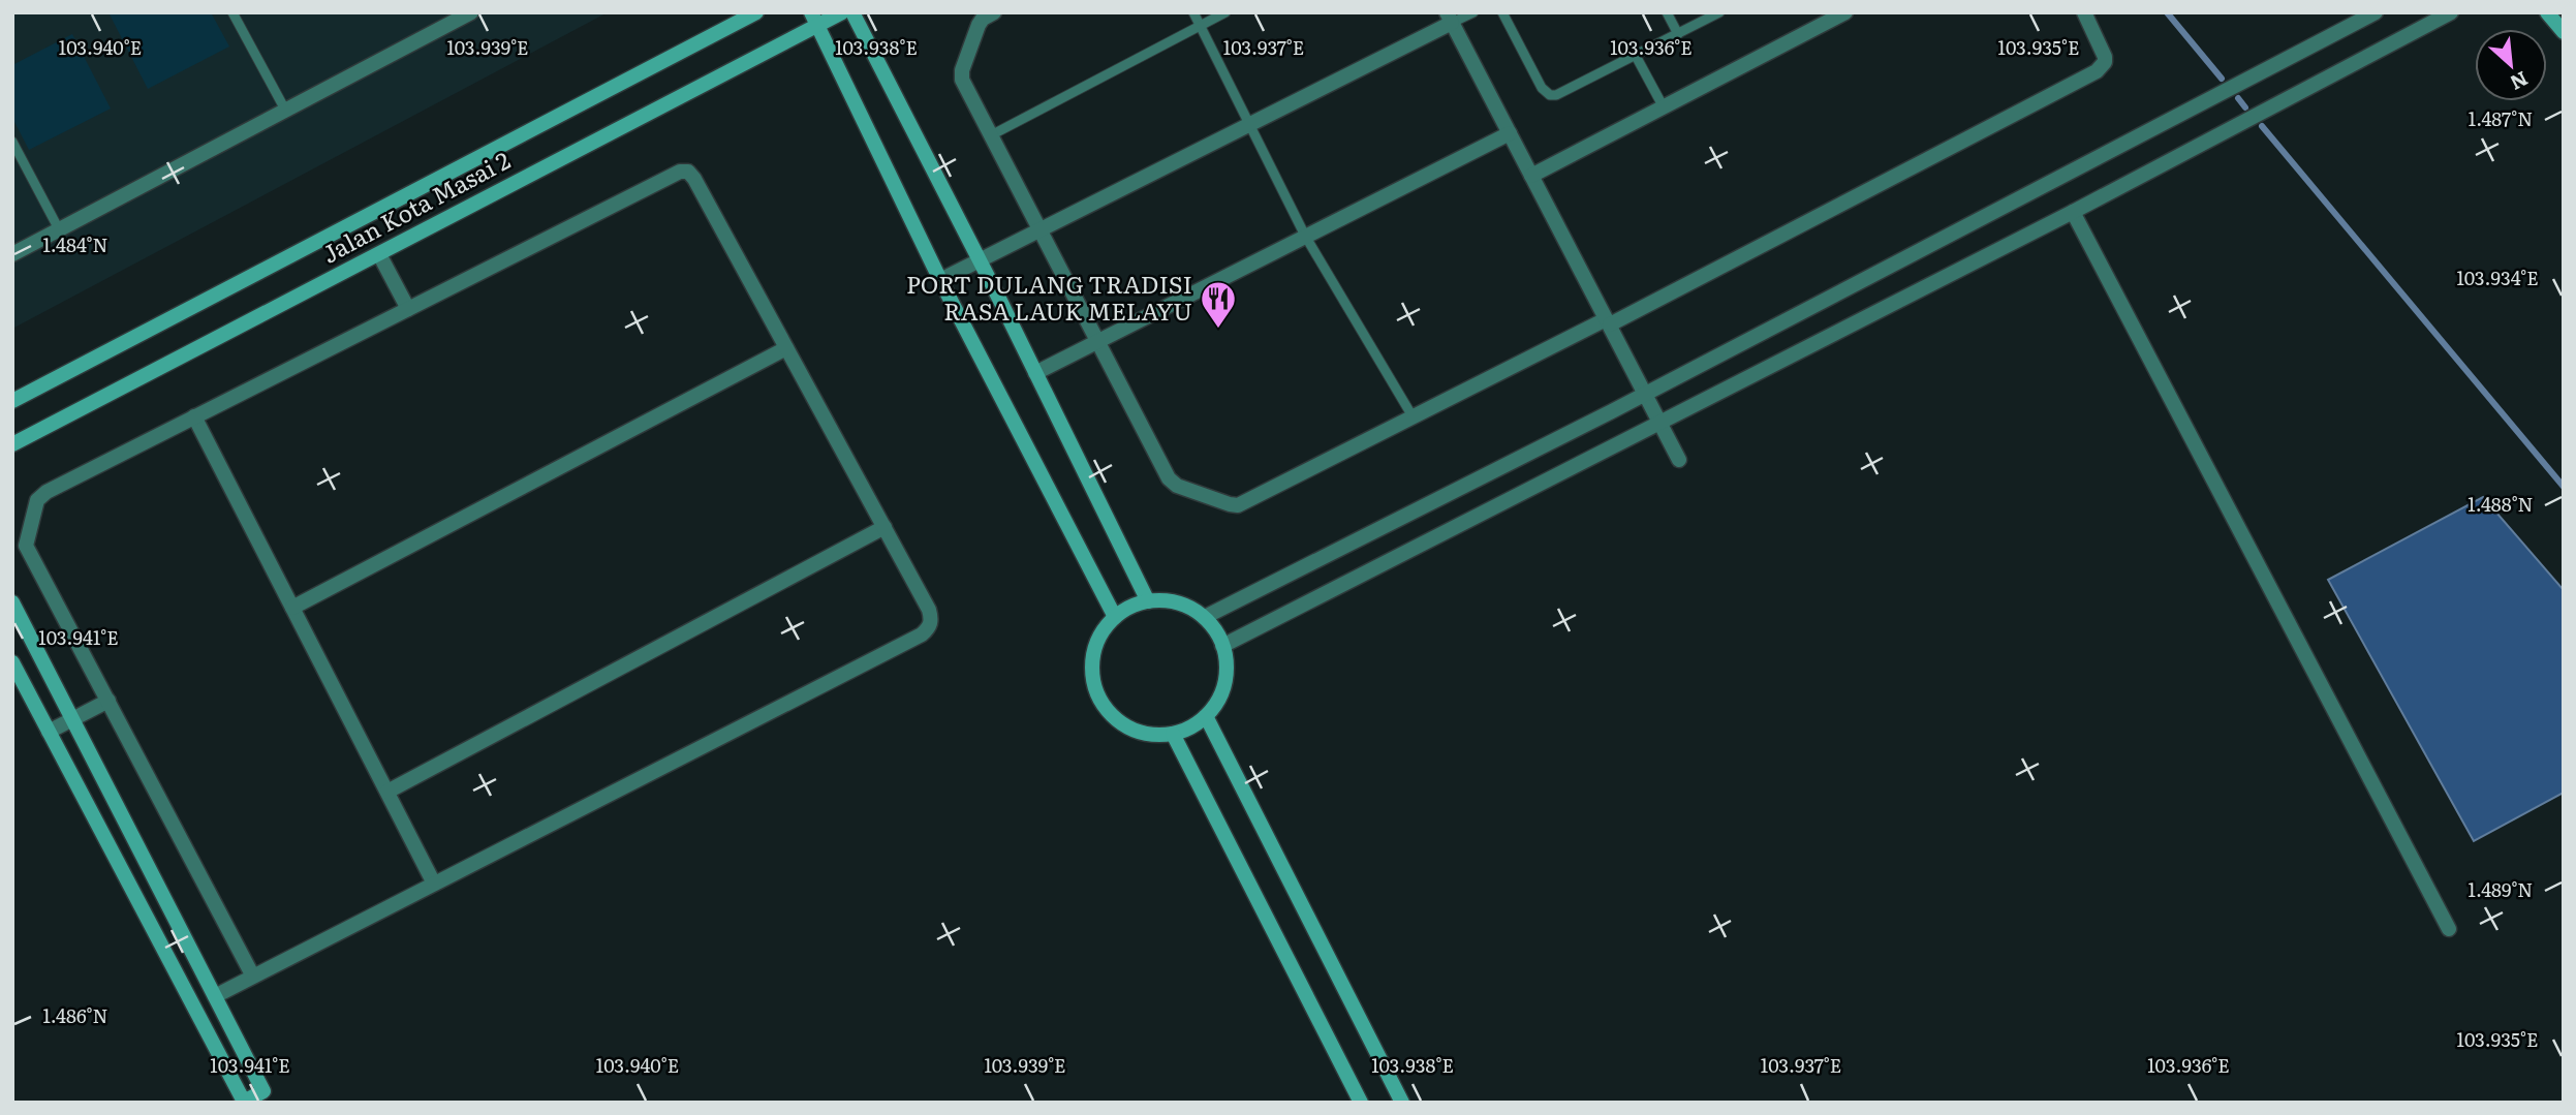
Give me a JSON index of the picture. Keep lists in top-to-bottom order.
{
  "streets": {
    "street": ["Jalan Kota Masai 2"]
  },
  "places": {
    "restaurant": ["PORT DULANG TRADISI RASA LAUK MELAYU"]
  },
  "north": "bottom right",
  "coordinates": [
    "103.935°E",
    "103.940°E",
    "103.939°E",
    "103.938°E",
    "103.937°E",
    "103.936°E",
    "1.487°N",
    "1.484°N",
    "103.934°E",
    "1.488°N",
    "103.941°E",
    "1.489°N",
    "1.486°N"
  ]
}
